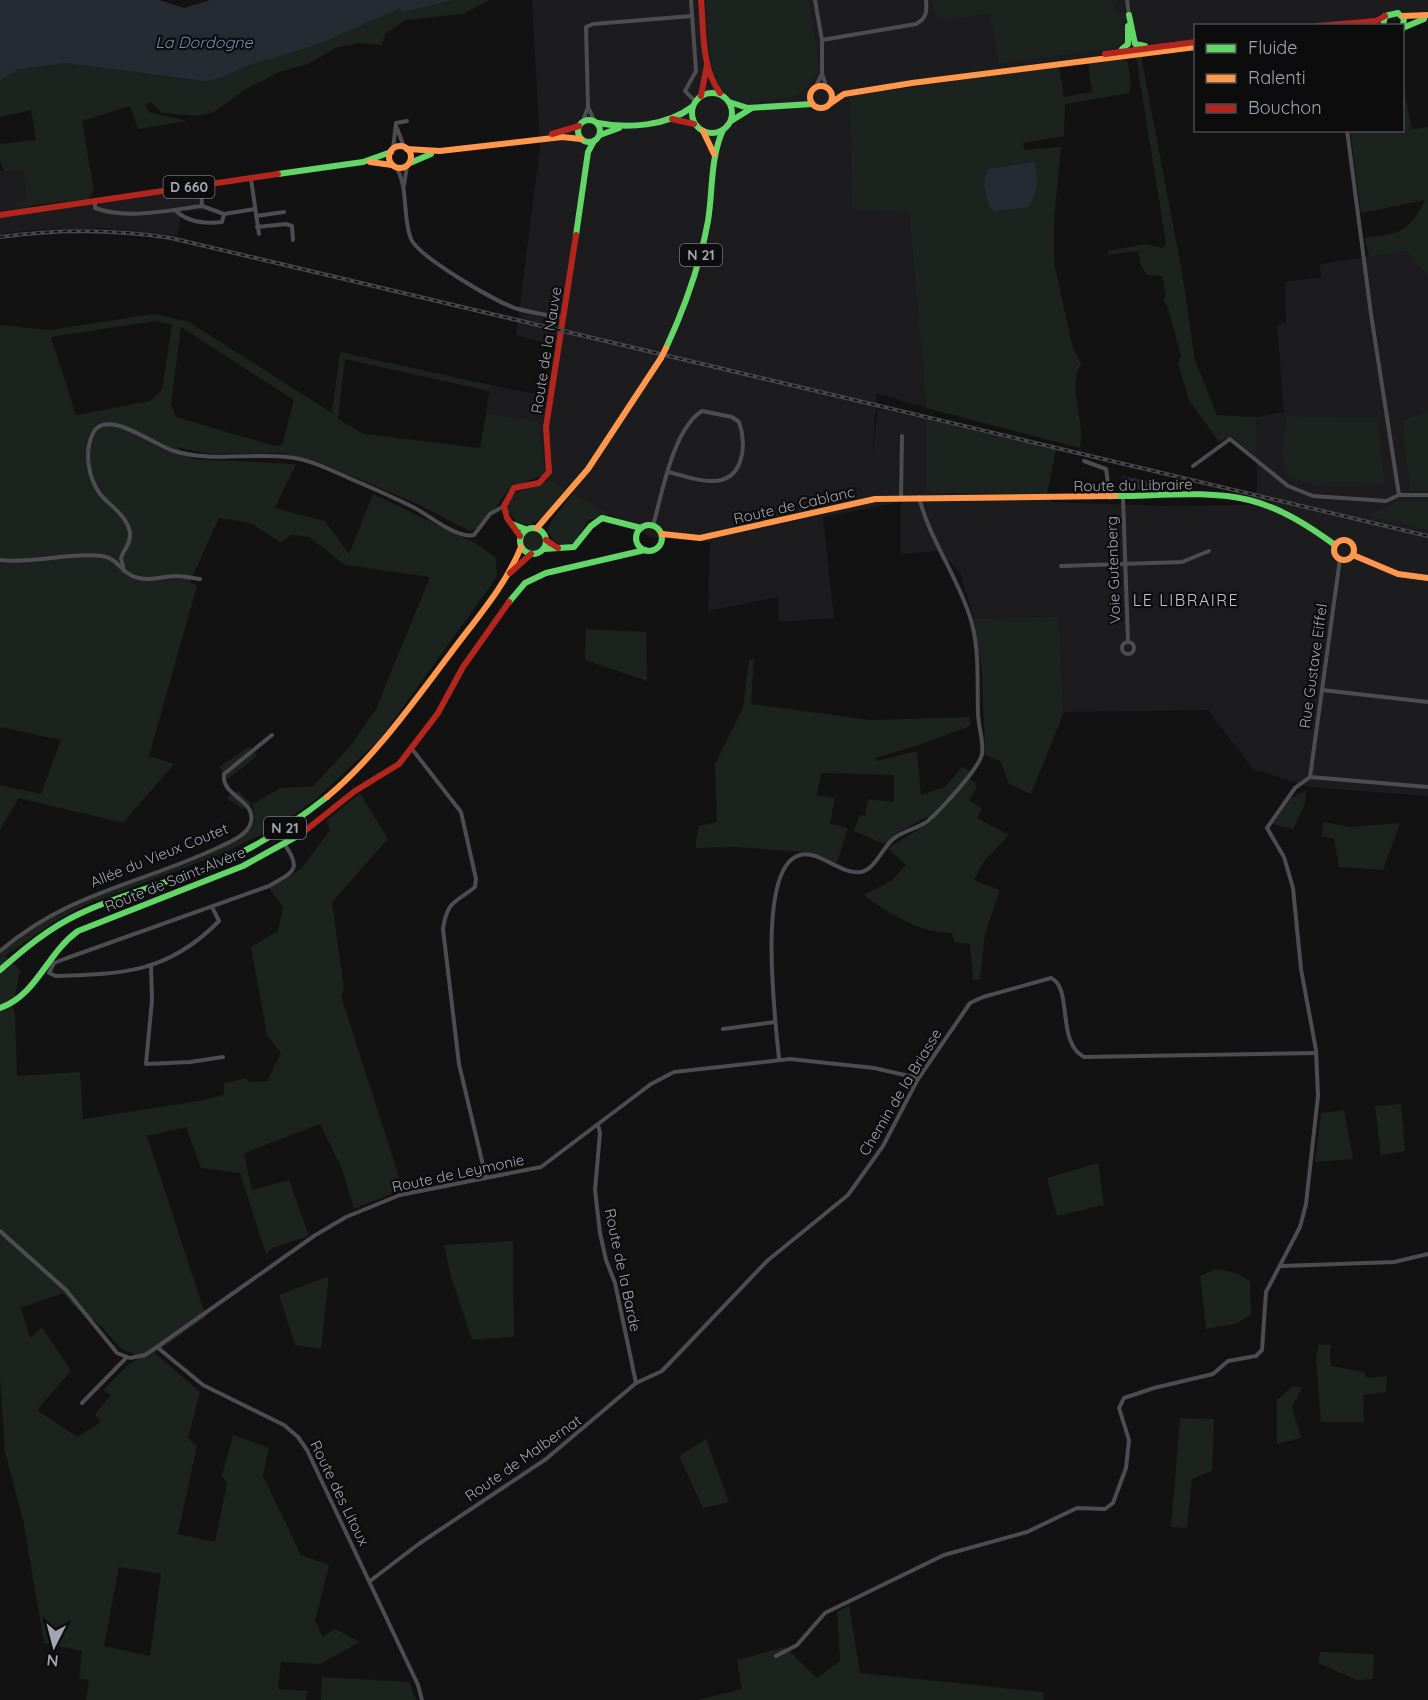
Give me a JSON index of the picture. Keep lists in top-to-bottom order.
{
  "streets": {
    "main road": [
      "D 660",
      "N 21",
      "Route de la Nauve",
      "Route du Libraire",
      "Route de Cablanc",
      "Route de Saint-Alvère"
    ],
    "street": [
      "Voie Gutenberg",
      "Rue Gustave Eiffel",
      "Allée du Vieux Coutet",
      "Chemin de la Briasse",
      "Route de Leymonie",
      "Route de la Barde",
      "Route de Malbernat",
      "Route des Litoux"
    ]
  },
  "crossings": [
    ["Route du Libraire", "Route de Cablanc"],
    ["Route du Libraire", "Voie Gutenberg"],
    ["Route du Libraire", "Rue Gustave Eiffel"],
    ["Chemin de la Briasse", "Route de Leymonie"],
    ["Chemin de la Briasse", "Route de Malbernat"],
    ["Route de Leymonie", "Route de la Barde"],
    ["Route de Leymonie", "Route des Litoux"],
    ["Route de la Barde", "Route de Malbernat"],
    ["Route de Malbernat", "Route des Litoux"]
  ],
  "districts": ["LE LIBRAIRE"],
  "water": ["La Dordogne"],
  "legend": ["Fluide", "Ralenti", "Bouchon"],
  "north": "bottom"
}
